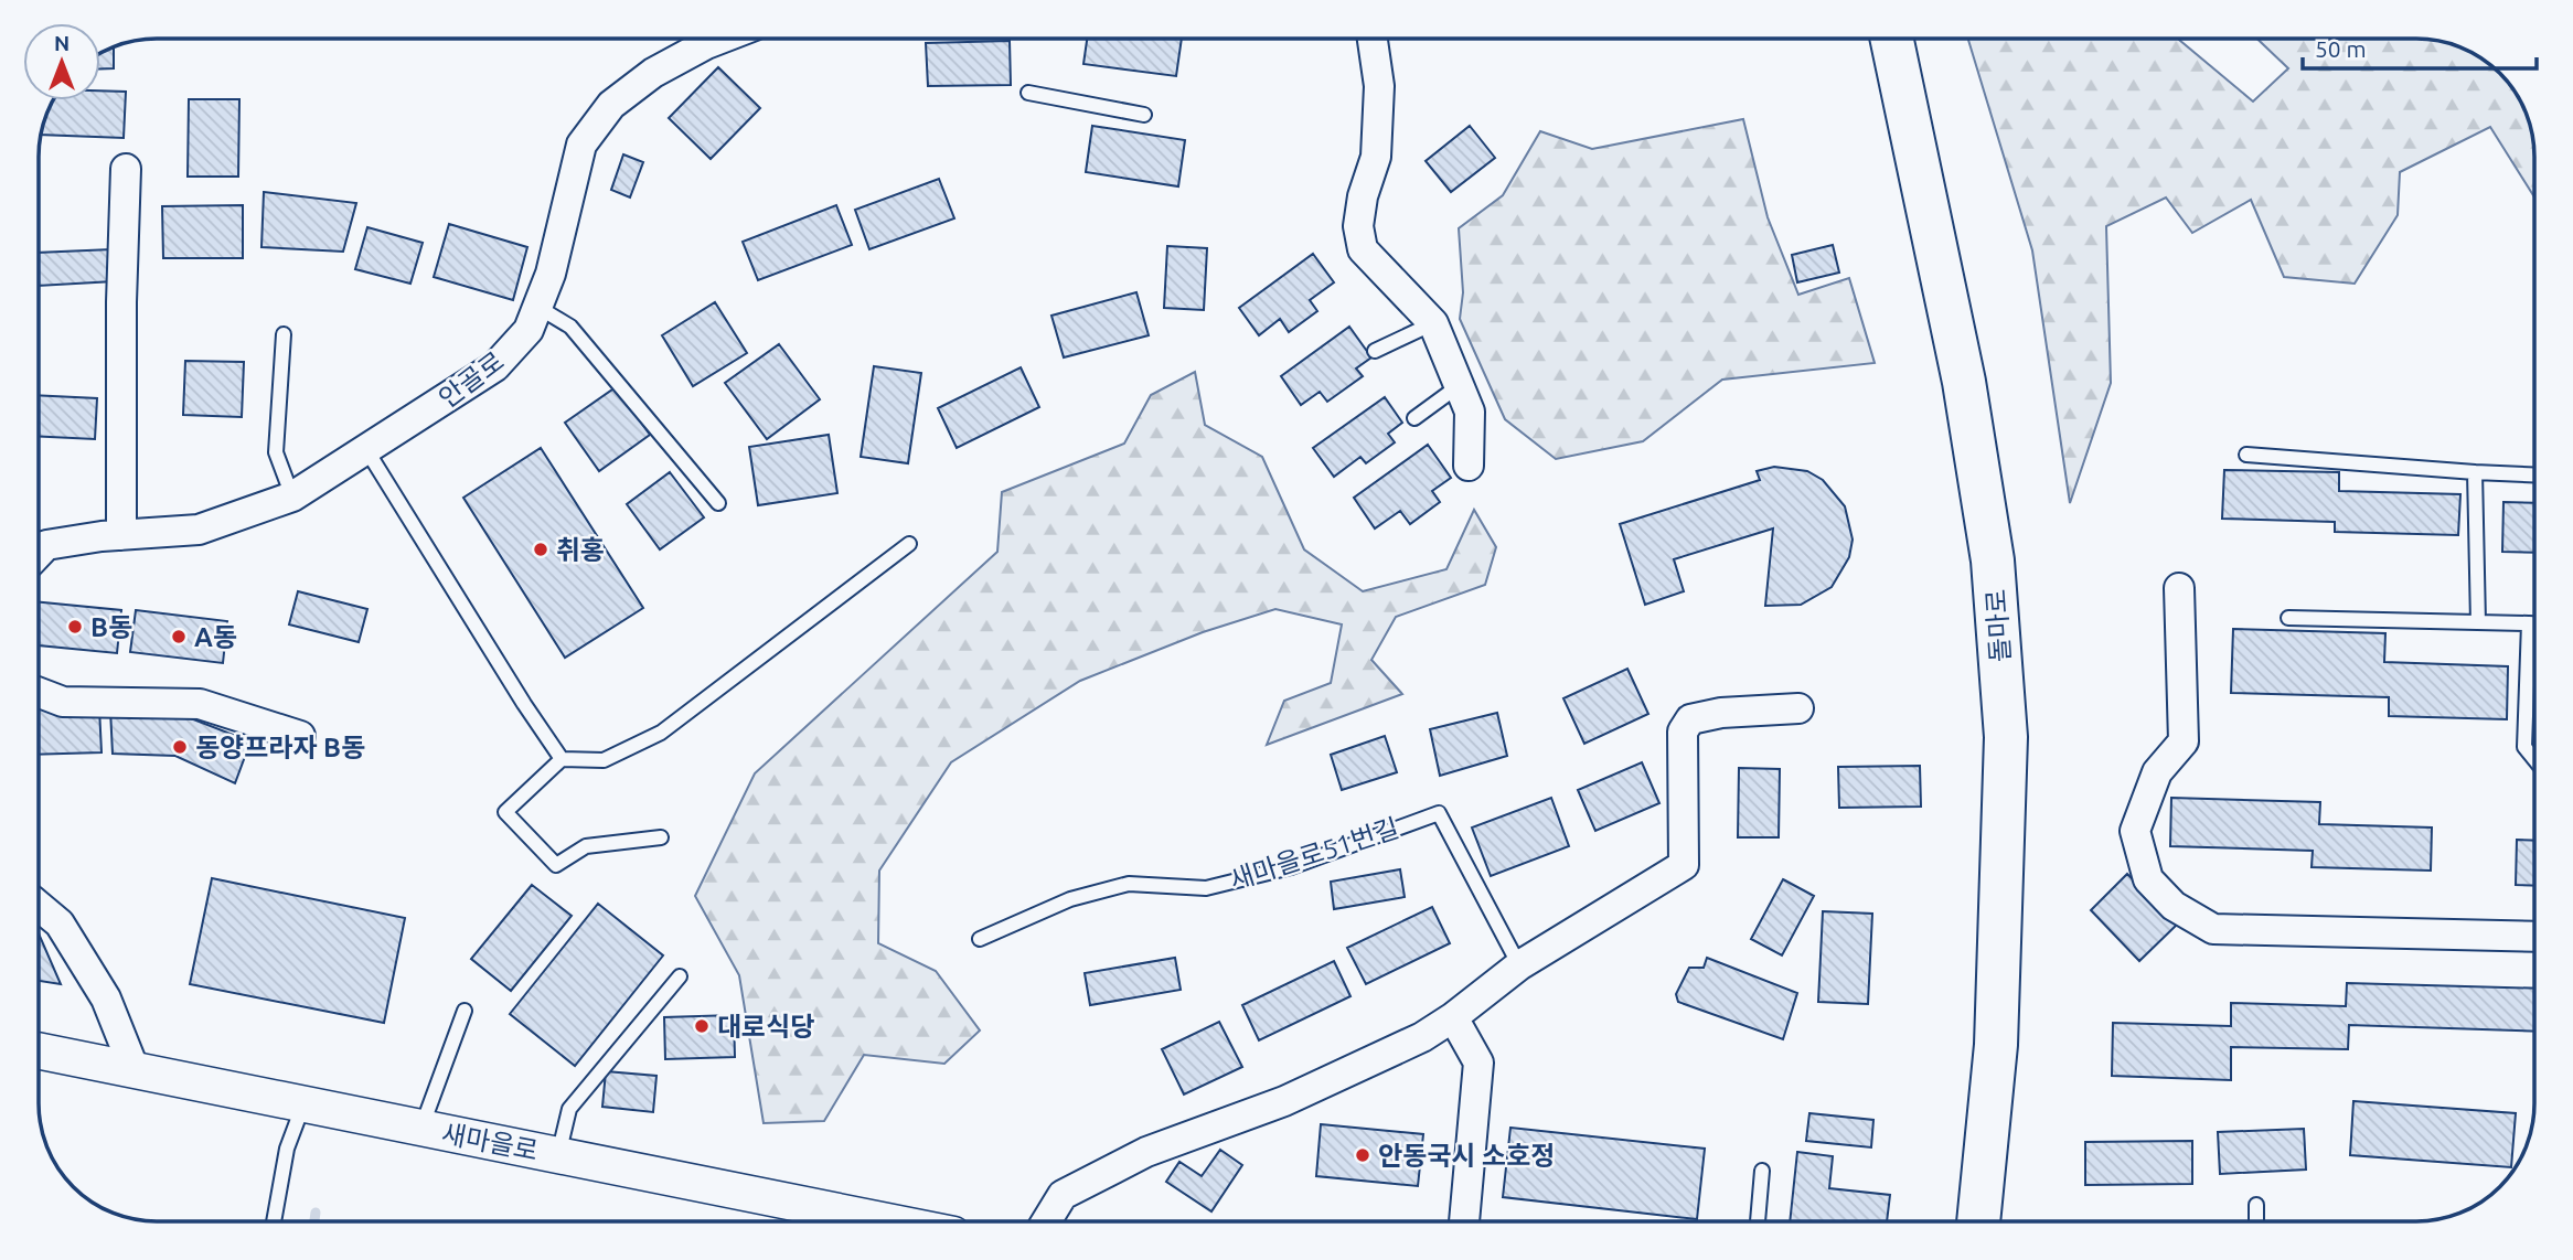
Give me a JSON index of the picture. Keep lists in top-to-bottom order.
{
  "streets": {
    "main road": ["돌마로"],
    "street": ["안골로", "새마을로"],
    "lane": ["새마을로51번길"]
  },
  "places": [
    "취홍",
    "B동",
    "A동",
    "동양프라자 B동",
    "대로식당",
    "안동국시 소호정"
  ],
  "scale_bar": "50 m",
  "north": "top"
}
